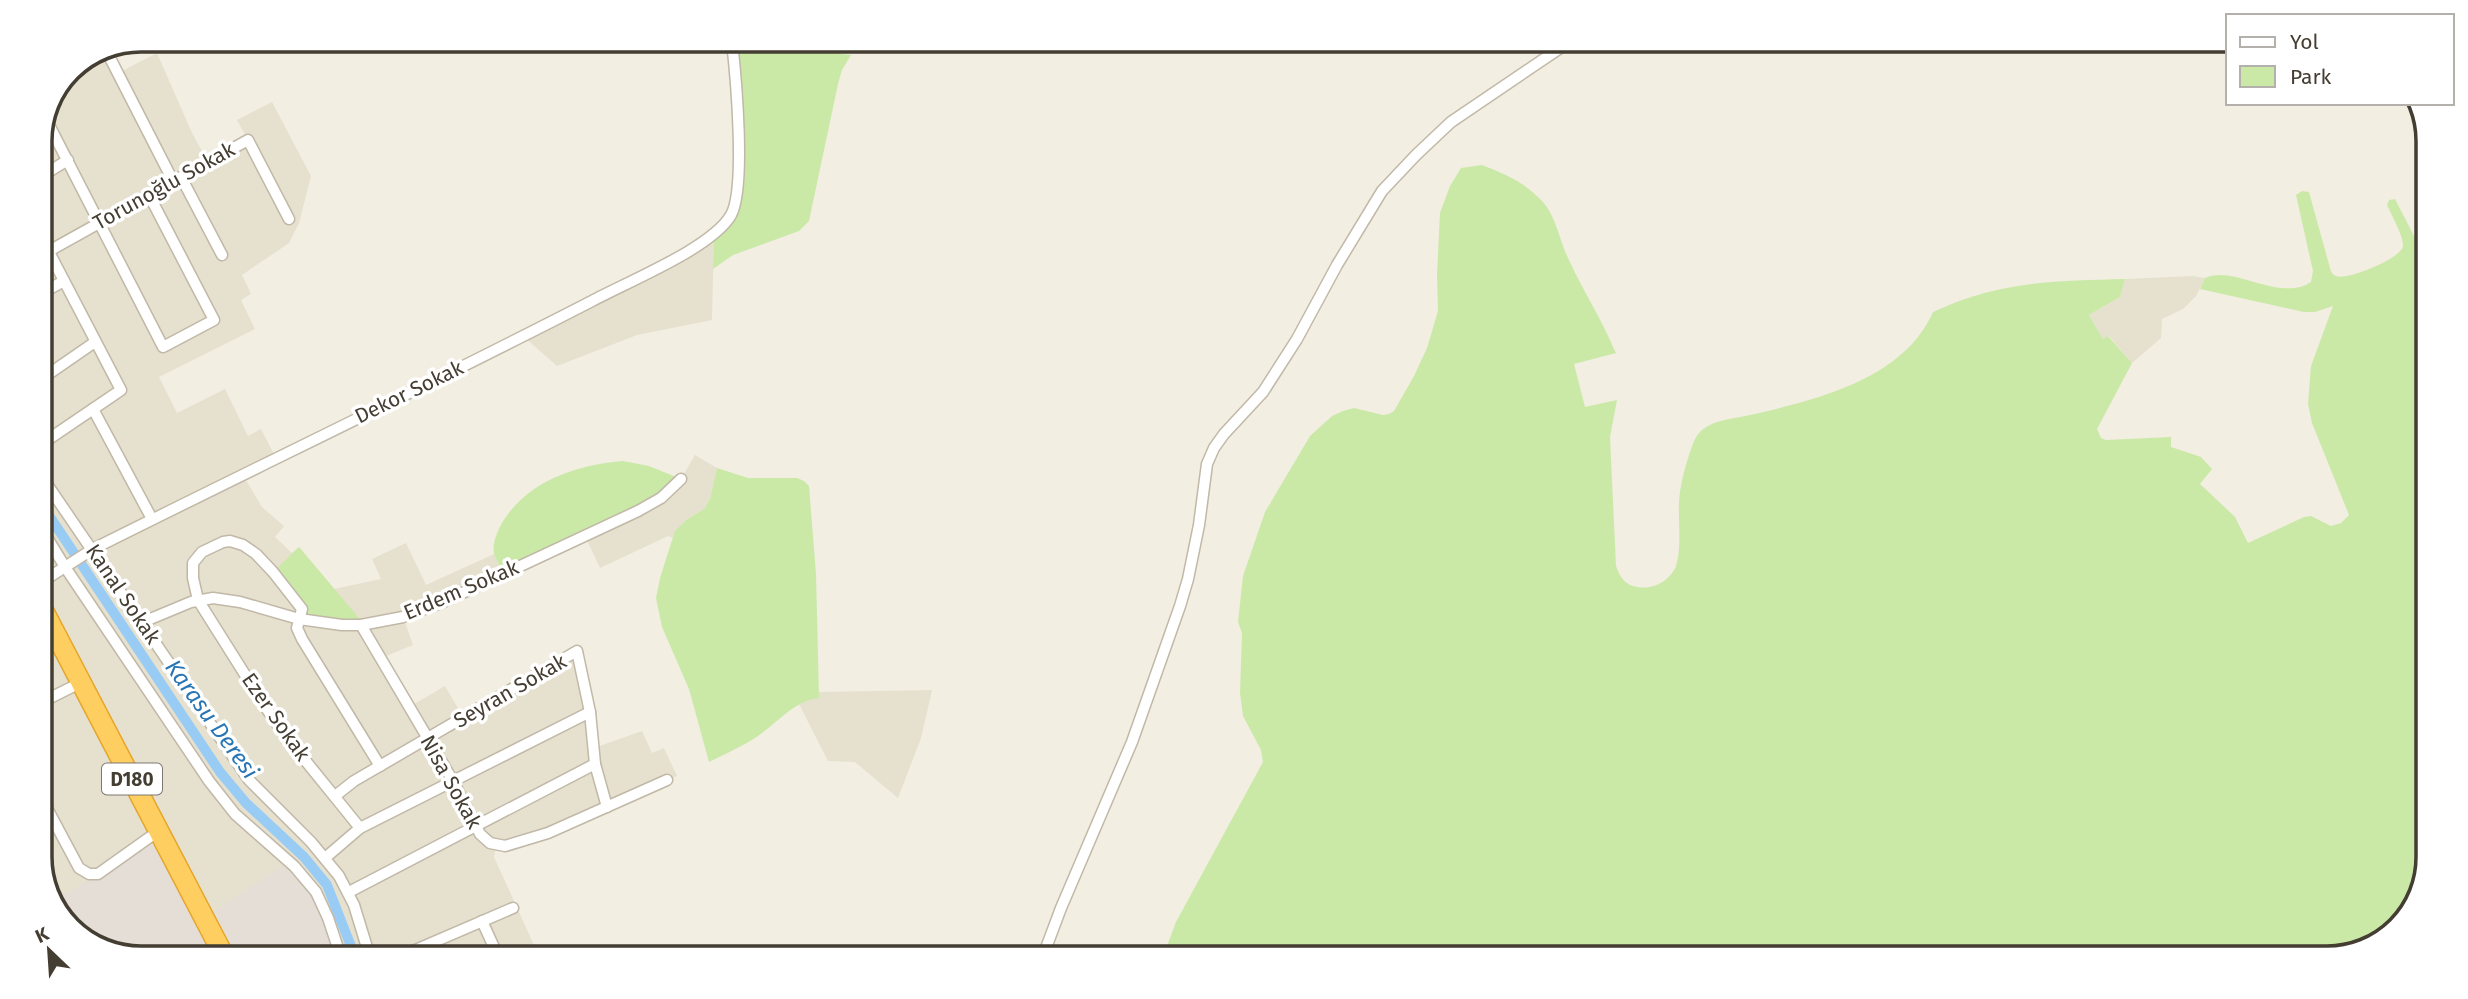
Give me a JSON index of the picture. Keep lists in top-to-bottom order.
{
  "streets": {
    "highway": ["D180"],
    "street": [
      "Torunoğlu Sokak",
      "Dekor Sokak",
      "Erdem Sokak",
      "Kanal Sokak",
      "Seyran Sokak",
      "Ezer Sokak",
      "Nisa Sokak"
    ]
  },
  "crossings": [
    ["Dekor Sokak", "Kanal Sokak"],
    ["Erdem Sokak", "Kanal Sokak"],
    ["Erdem Sokak", "Ezer Sokak"],
    ["Erdem Sokak", "Nisa Sokak"],
    ["Seyran Sokak", "Ezer Sokak"],
    ["Seyran Sokak", "Nisa Sokak"]
  ],
  "water": ["Karasu Deresi"],
  "legend": ["Yol", "Park"],
  "north": "top left"
}
